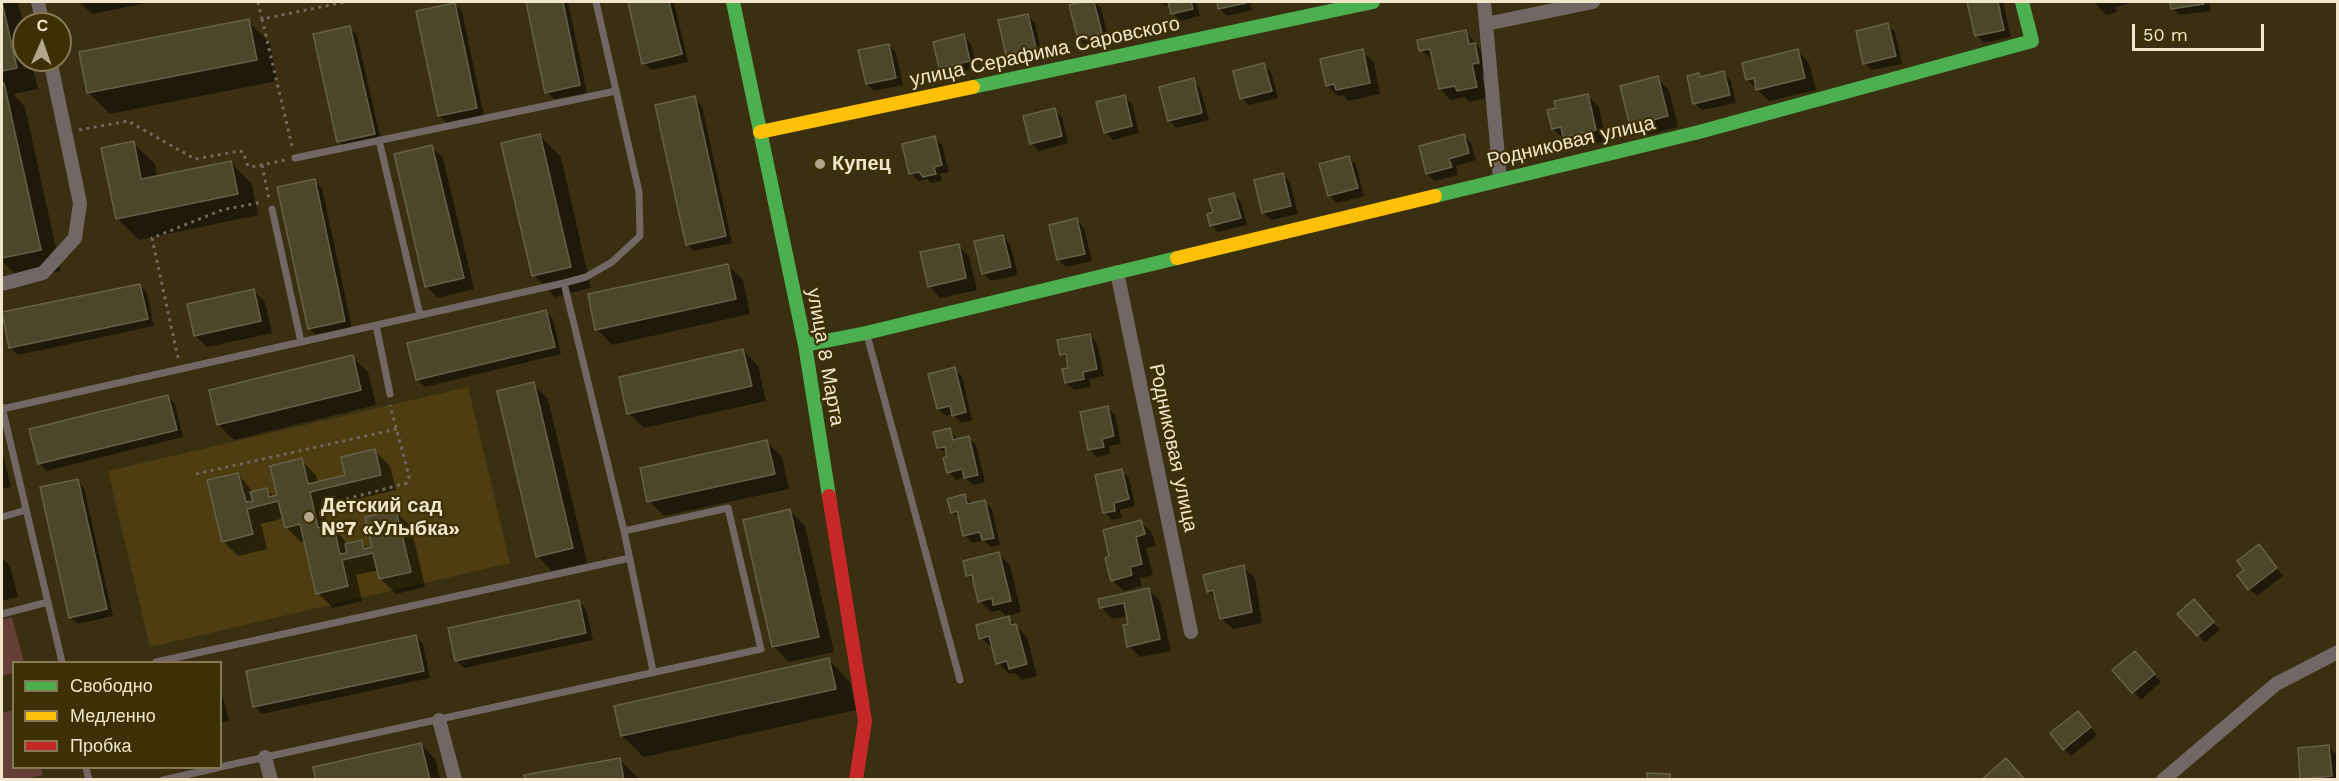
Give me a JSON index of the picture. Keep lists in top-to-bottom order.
{
  "streets": {
    "street": ["улица Серафима Саровского", "Родниковая улица", "улица 8 Марта"]
  },
  "crossings": [
    ["улица Серафима Саровского", "улица 8 Марта"],
    ["Родниковая улица", "улица 8 Марта"]
  ],
  "places": ["Купец", "Детский сад №7 «Улыбка»"],
  "legend": ["Свободно", "Медленно", "Пробка"],
  "scale_bar": "50 m",
  "north": "top"
}
